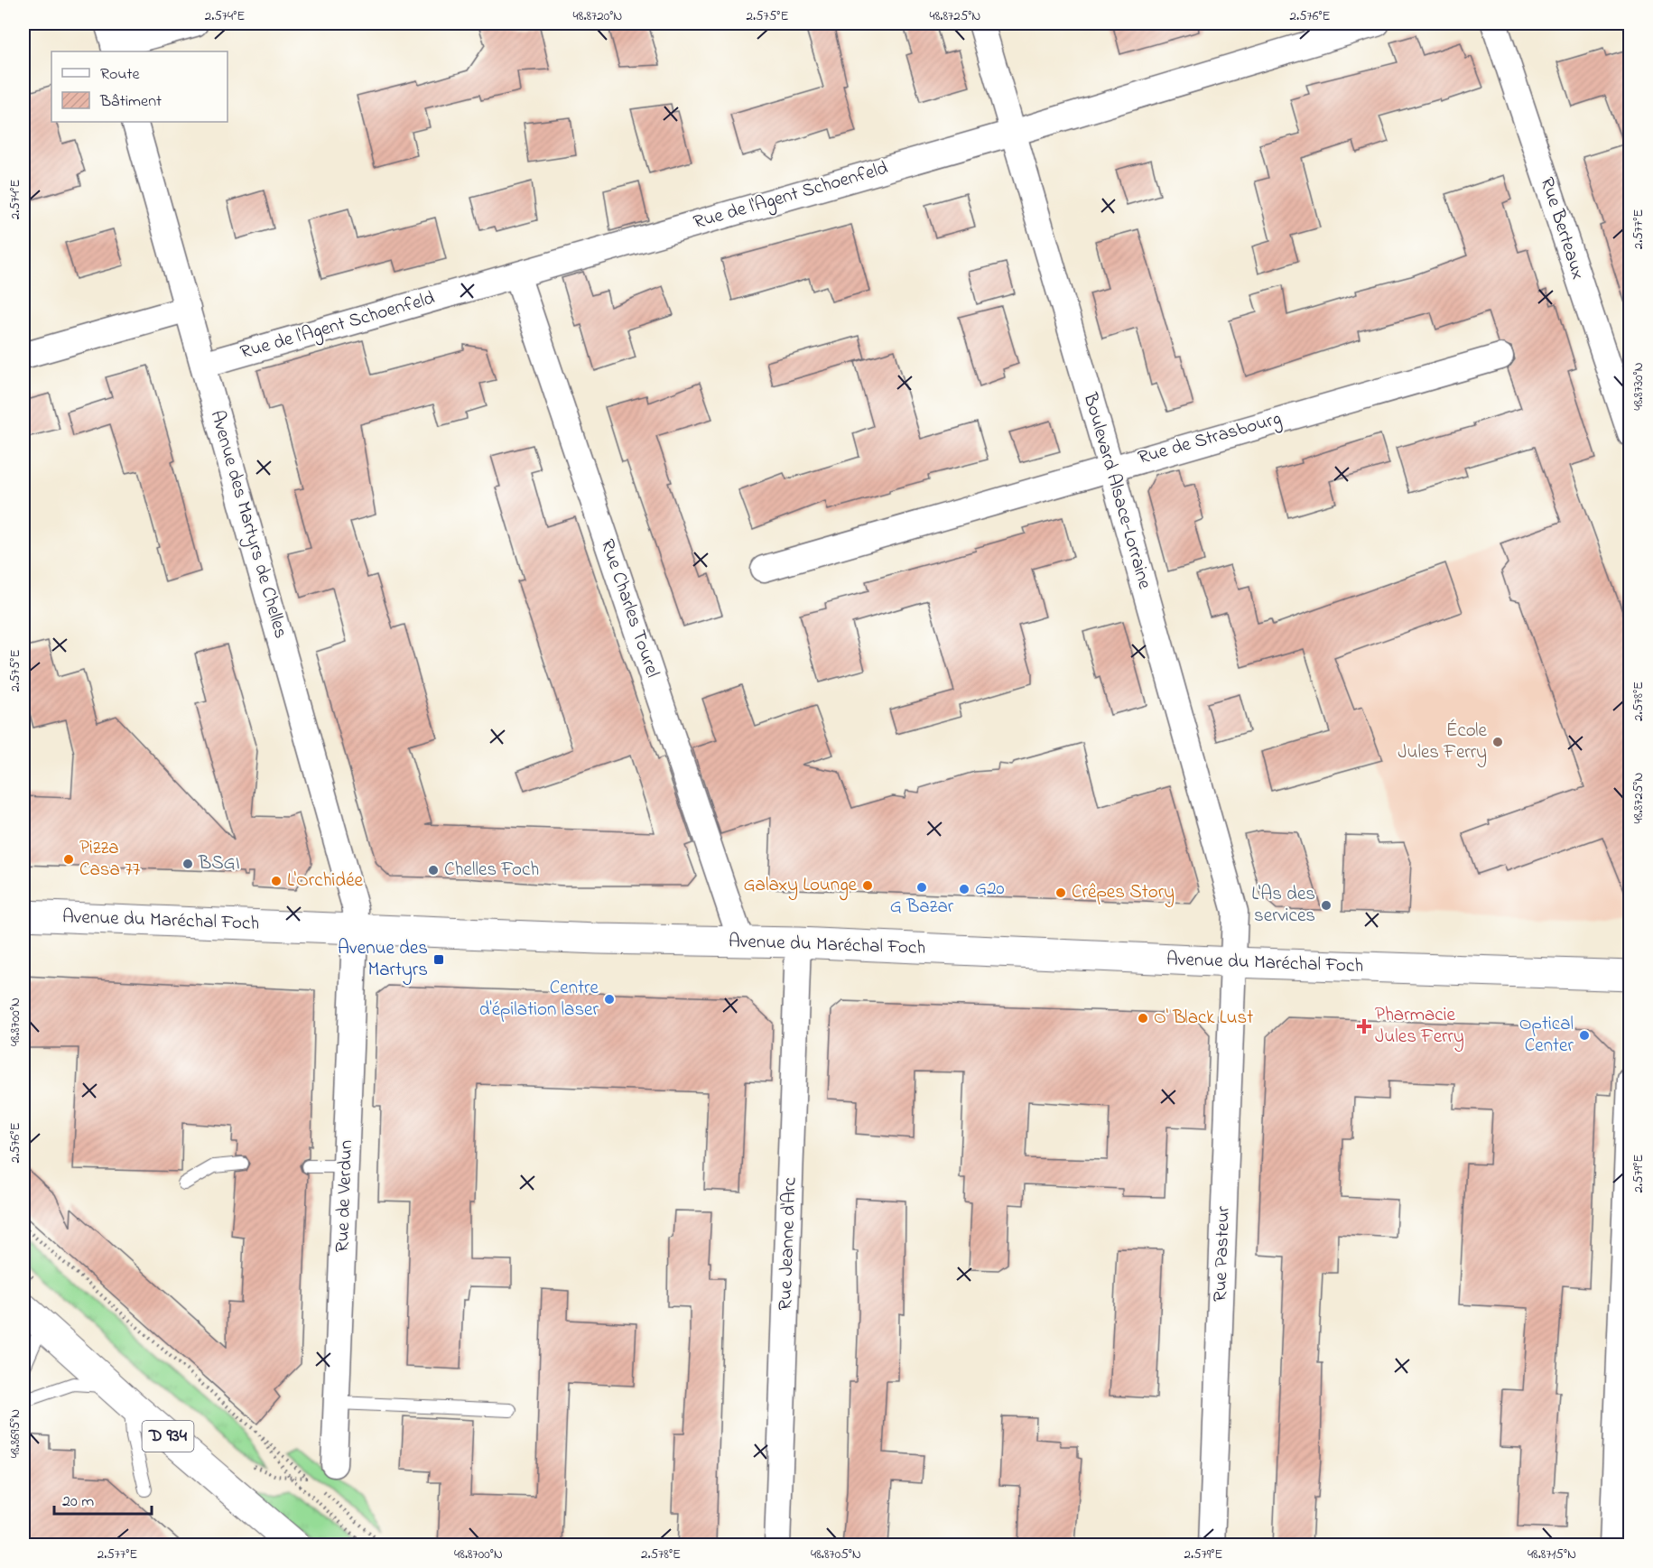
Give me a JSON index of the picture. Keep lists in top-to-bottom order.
{
  "streets": {
    "street": [
      "Rue de l'Agent Schoenfeld",
      "Rue Berteaux",
      "Rue de Strasbourg",
      "Boulevard Alsace-Lorraine",
      "Avenue des Martyrs de Chelles",
      "Rue Charles Tourel",
      "Avenue du Maréchal Foch",
      "Rue de Verdun",
      "Rue Jeanne d'Arc",
      "Rue Pasteur",
      "D 934"
    ]
  },
  "crossings": [
    ["Rue de l'Agent Schoenfeld", "Boulevard Alsace-Lorraine"],
    ["Rue de l'Agent Schoenfeld", "Avenue des Martyrs de Chelles"],
    ["Rue de l'Agent Schoenfeld", "Rue Charles Tourel"],
    ["Rue de Strasbourg", "Boulevard Alsace-Lorraine"],
    ["Boulevard Alsace-Lorraine", "Avenue du Maréchal Foch"],
    ["Boulevard Alsace-Lorraine", "Rue Pasteur"],
    ["Avenue des Martyrs de Chelles", "Avenue du Maréchal Foch"],
    ["Avenue des Martyrs de Chelles", "Rue de Verdun"],
    ["Rue Charles Tourel", "Avenue du Maréchal Foch"],
    ["Avenue du Maréchal Foch", "Rue de Verdun"],
    ["Avenue du Maréchal Foch", "Rue Jeanne d'Arc"],
    ["Avenue du Maréchal Foch", "Rue Pasteur"]
  ],
  "places": {
    "other": [
      "École Jules Ferry",
      "Pizza Casa 77",
      "BSGI",
      "Chelles Foch",
      "L'Orchidée",
      "Galaxy Lounge",
      "G Bazar",
      "G20",
      "Crêpes Story",
      "L'As des services",
      "Centre d'épilation laser",
      "O' Black Lust",
      "Optical Center"
    ],
    "transit": ["Avenue des Martyrs"],
    "health": ["Pharmacie Jules Ferry"]
  },
  "legend": ["Route", "Bâtiment"],
  "scale_bar": "20 m",
  "coordinates": [
    "2.574°E",
    "48.8720°N",
    "2.575°E",
    "48.8725°N",
    "2.576°E",
    "2.577°E",
    "48.8730°N",
    "2.578°E",
    "48.8700°N",
    "2.579°E",
    "48.8695°N",
    "48.8705°N",
    "48.8715°N"
  ]
}
